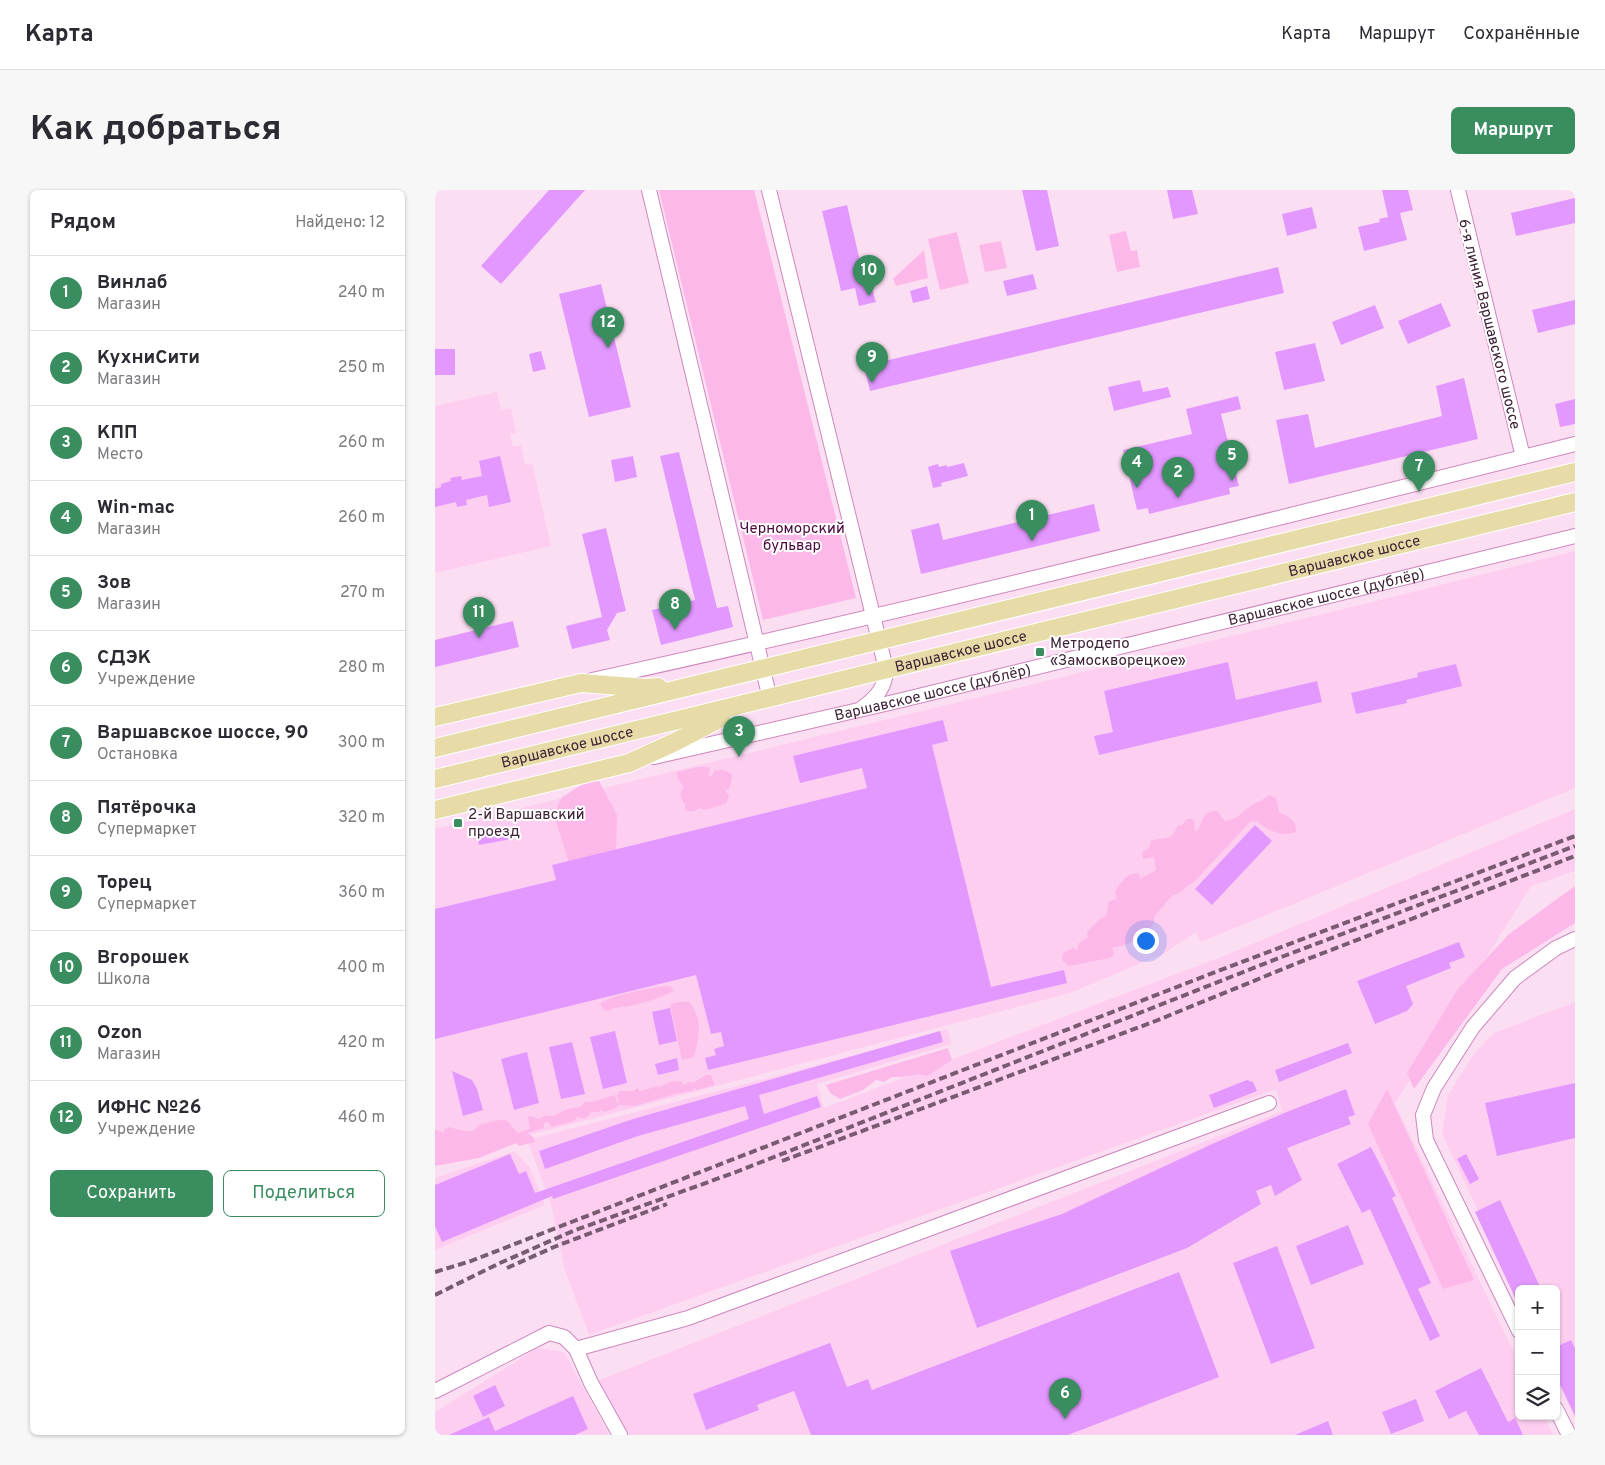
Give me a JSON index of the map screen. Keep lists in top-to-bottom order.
{
  "streets": {
    "main road": ["Варшавское шоссе", "Варшавское шоссе (дублёр)"],
    "street": ["6-я линия Варшавского шоссе"]
  },
  "parks": ["Черноморский бульвар"],
  "places": {
    "transit": ["Метродепо «Замоскворецкое»", "2-й Варшавский проезд"]
  },
  "page": {
    "header": "Карта",
    "nav": ["Карта", "Маршрут", "Сохранённые"],
    "buttons": [
      "Маршрут",
      ["Сохранить", "Поделиться"]
    ],
    "title": "Как добраться",
    "heading": ["Рядом", "Найдено: 12"],
    "list": [
      {
        "mark": "1",
        "name": "Винлаб",
        "note": "Магазин",
        "value": "240 m"
      },
      {
        "mark": "2",
        "name": "КухниСити",
        "note": "Магазин",
        "value": "250 m"
      },
      {
        "mark": "3",
        "name": "КПП",
        "note": "Место",
        "value": "260 m"
      },
      {
        "mark": "4",
        "name": "Win-mac",
        "note": "Магазин",
        "value": "260 m"
      },
      {
        "mark": "5",
        "name": "Зов",
        "note": "Магазин",
        "value": "270 m"
      },
      {
        "mark": "6",
        "name": "СДЭК",
        "note": "Учреждение",
        "value": "280 m"
      },
      {
        "mark": "7",
        "name": "Варшавское шоссе, 90",
        "note": "Остановка",
        "value": "300 m"
      },
      {
        "mark": "8",
        "name": "Пятёрочка",
        "note": "Супермаркет",
        "value": "320 m"
      },
      {
        "mark": "9",
        "name": "Торец",
        "note": "Супермаркет",
        "value": "360 m"
      },
      {
        "mark": "10",
        "name": "Вгорошек",
        "note": "Школа",
        "value": "400 m"
      },
      {
        "mark": "11",
        "name": "Ozon",
        "note": "Магазин",
        "value": "420 m"
      },
      {
        "mark": "12",
        "name": "ИФНС №26",
        "note": "Учреждение",
        "value": "460 m"
      }
    ],
    "pins": [
      "10",
      "12",
      "9",
      "5",
      "4",
      "7",
      "2",
      "1",
      "8",
      "11",
      "3",
      "6"
    ],
    "map_buttons": ["+", "−"]
  }
}
